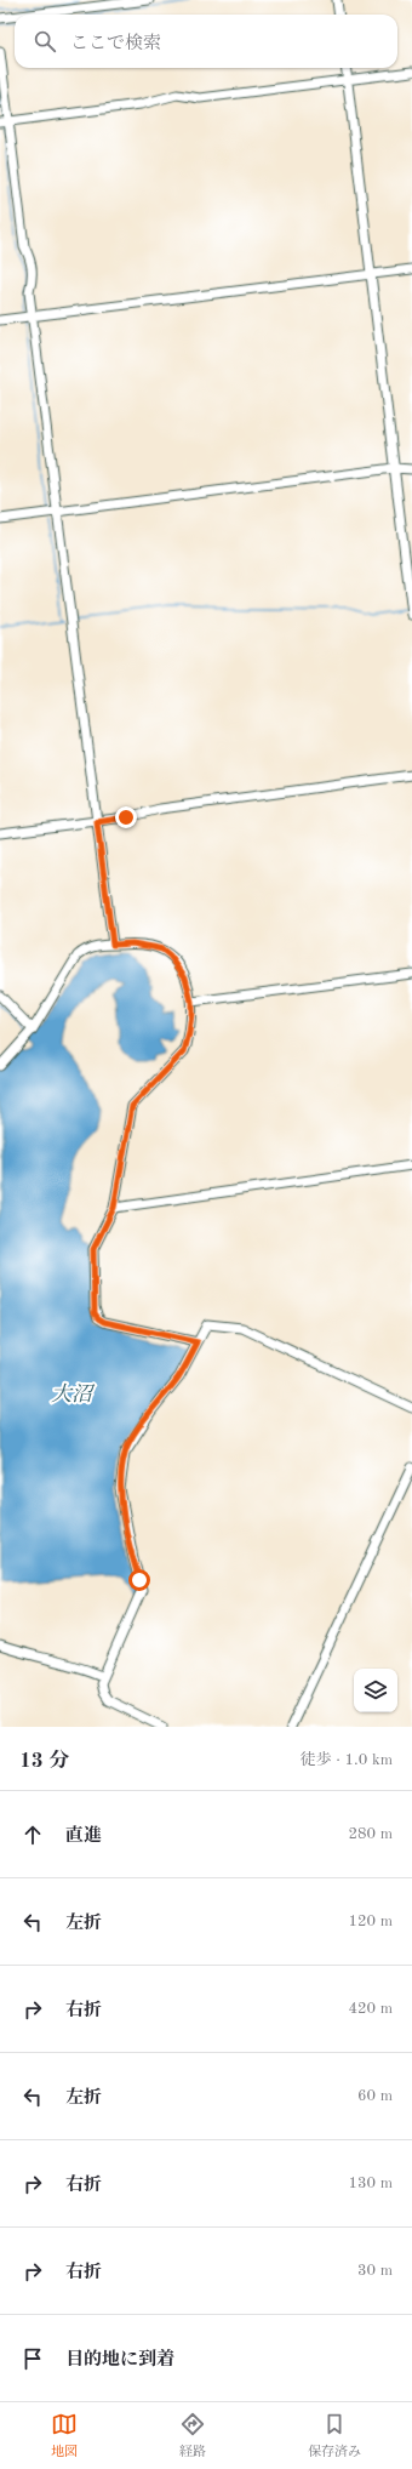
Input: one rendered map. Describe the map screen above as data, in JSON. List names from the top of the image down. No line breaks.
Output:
{"water":["大沼"],"page":{"search":"ここで検索","heading":["13 分","徒歩 · 1.0 km"],"list":[["直進","280 m"],["左折","120 m"],["右折","420 m"],["左折","60 m"],["右折","130 m"],["右折","30 m"],"目的地に到着"],"nav":["地図","経路","保存済み"]}}
